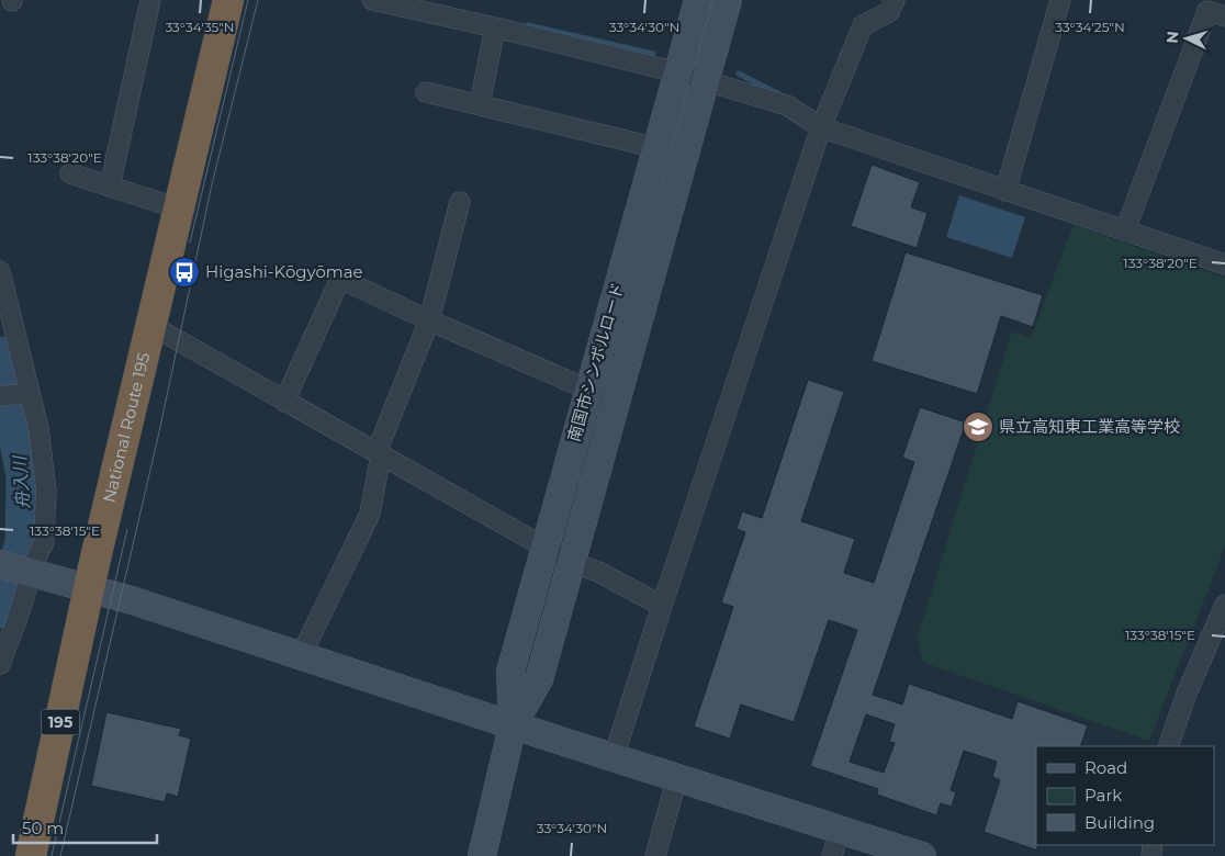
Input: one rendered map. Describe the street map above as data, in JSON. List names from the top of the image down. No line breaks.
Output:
{"streets":{"highway":["National Route 195","195"],"street":["南国市シンボルロード"]},"water":["舟入川"],"places":{"bus stop":["Higashi-Kōgyōmae"],"school or university":["県立高知東工業高等学校"]},"legend":["Road","Park","Building"],"scale_bar":"50 m","north":"left","coordinates":["33°34'35\"N","33°34'30\"N","33°34'25\"N","133°38'20\"E","133°38'15\"E"]}
